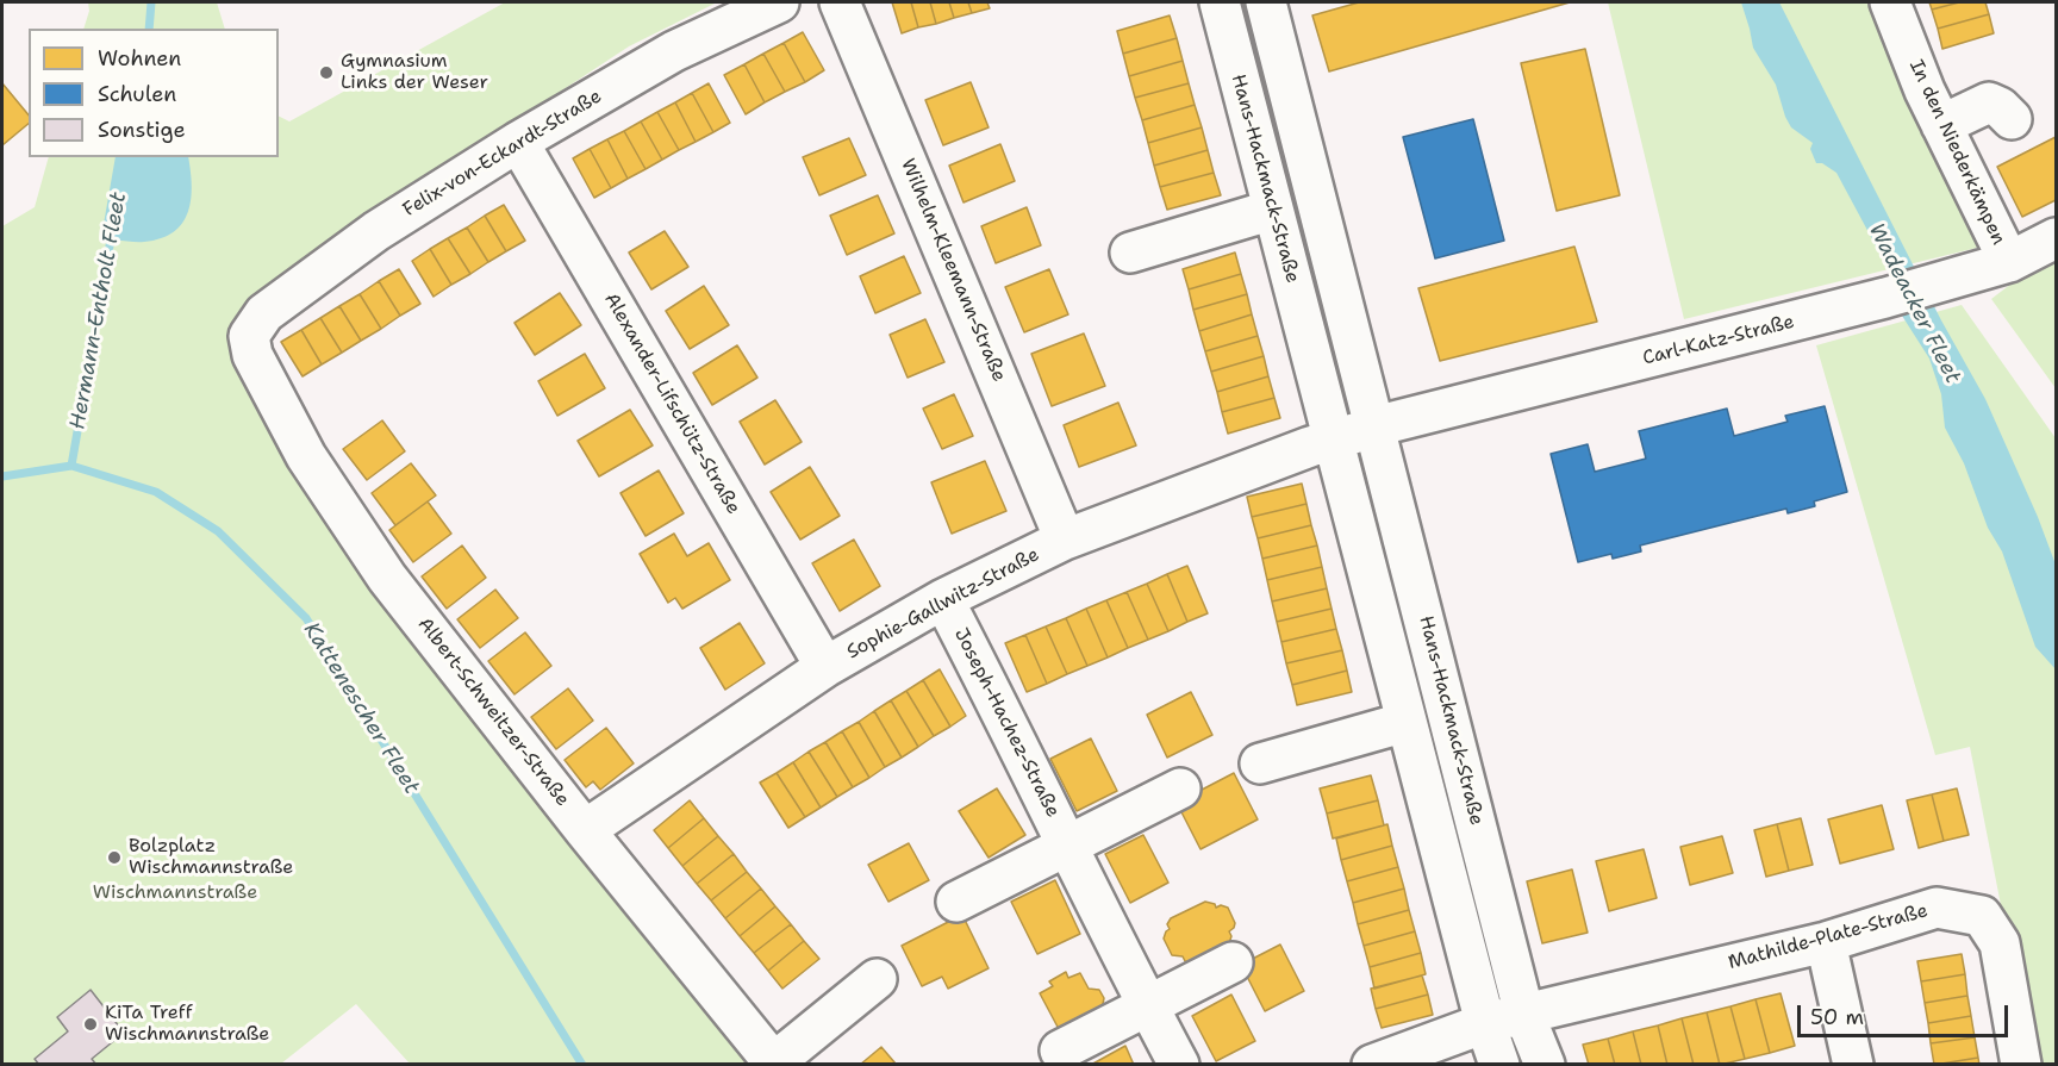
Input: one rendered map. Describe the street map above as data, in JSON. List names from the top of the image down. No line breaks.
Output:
{"streets":{"street":["In den Niederkämpen","Felix-von-Eckardt-Straße","Hans-Hackmack-Straße","Wilhelm-Kleemann-Straße","Carl-Katz-Straße","Alexander-Lifschütz-Straße","Sophie-Gallwitz-Straße","Albert-Schweitzer-Straße","Joseph-Hachez-Straße","Mathilde-Plate-Straße"]},"crossings":[["In den Niederkämpen","Carl-Katz-Straße"],["Felix-von-Eckardt-Straße","Alexander-Lifschütz-Straße"],["Felix-von-Eckardt-Straße","Albert-Schweitzer-Straße"],["Hans-Hackmack-Straße","Carl-Katz-Straße"],["Hans-Hackmack-Straße","Sophie-Gallwitz-Straße"],["Hans-Hackmack-Straße","Mathilde-Plate-Straße"],["Wilhelm-Kleemann-Straße","Sophie-Gallwitz-Straße"],["Alexander-Lifschütz-Straße","Sophie-Gallwitz-Straße"],["Sophie-Gallwitz-Straße","Albert-Schweitzer-Straße"],["Sophie-Gallwitz-Straße","Joseph-Hachez-Straße"]],"water":["Wadeacker Fleet","Hermann-Entholt Fleet","Kattenescher Fleet"],"parks":["Wischmannstraße"],"places":["Gymnasium Links der Weser","Bolzplatz Wischmannstraße","KiTa Treff Wischmannstraße"],"legend":["Wohnen","Schulen","Sonstige"],"scale_bar":"50 m"}
